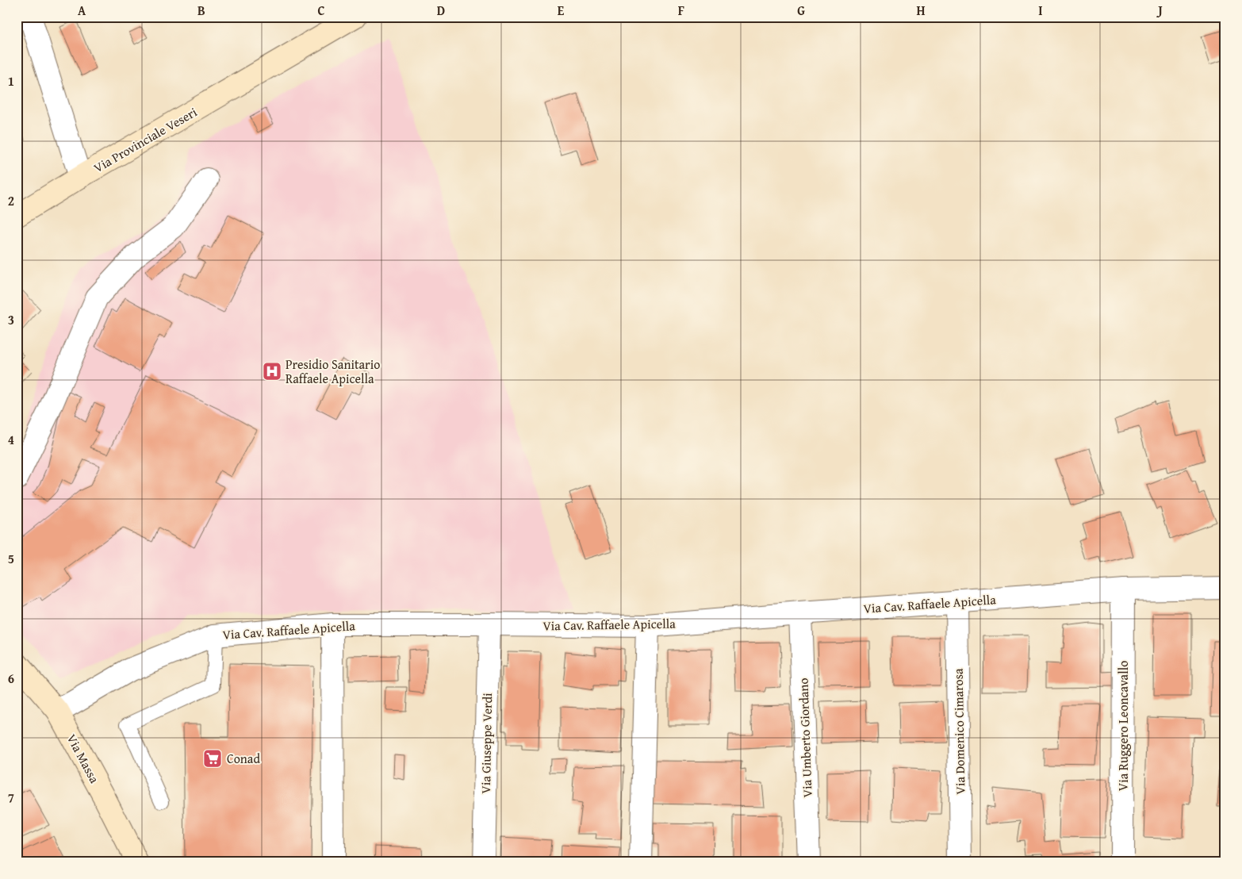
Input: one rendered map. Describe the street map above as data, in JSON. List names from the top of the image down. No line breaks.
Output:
{"streets":{"street":["Via Provinciale Veseri","Via Cav. Raffaele Apicella","Via Ruggero Leoncavallo","Via Domenico Cimarosa","Via Umberto Giordano","Via Giuseppe Verdi","Via Massa"]},"crossings":[["Via Cav. Raffaele Apicella","Via Ruggero Leoncavallo"],["Via Cav. Raffaele Apicella","Via Domenico Cimarosa"],["Via Cav. Raffaele Apicella","Via Umberto Giordano"],["Via Cav. Raffaele Apicella","Via Giuseppe Verdi"],["Via Cav. Raffaele Apicella","Via Massa"]],"places":{"hospital":["Presidio Sanitario Raffaele Apicella"],"supermarket":["Conad"]},"grid":{"columns":["A","B","C","D","E","F","G","H","I","J"],"rows":["1","2","3","4","5","6","7"]}}
